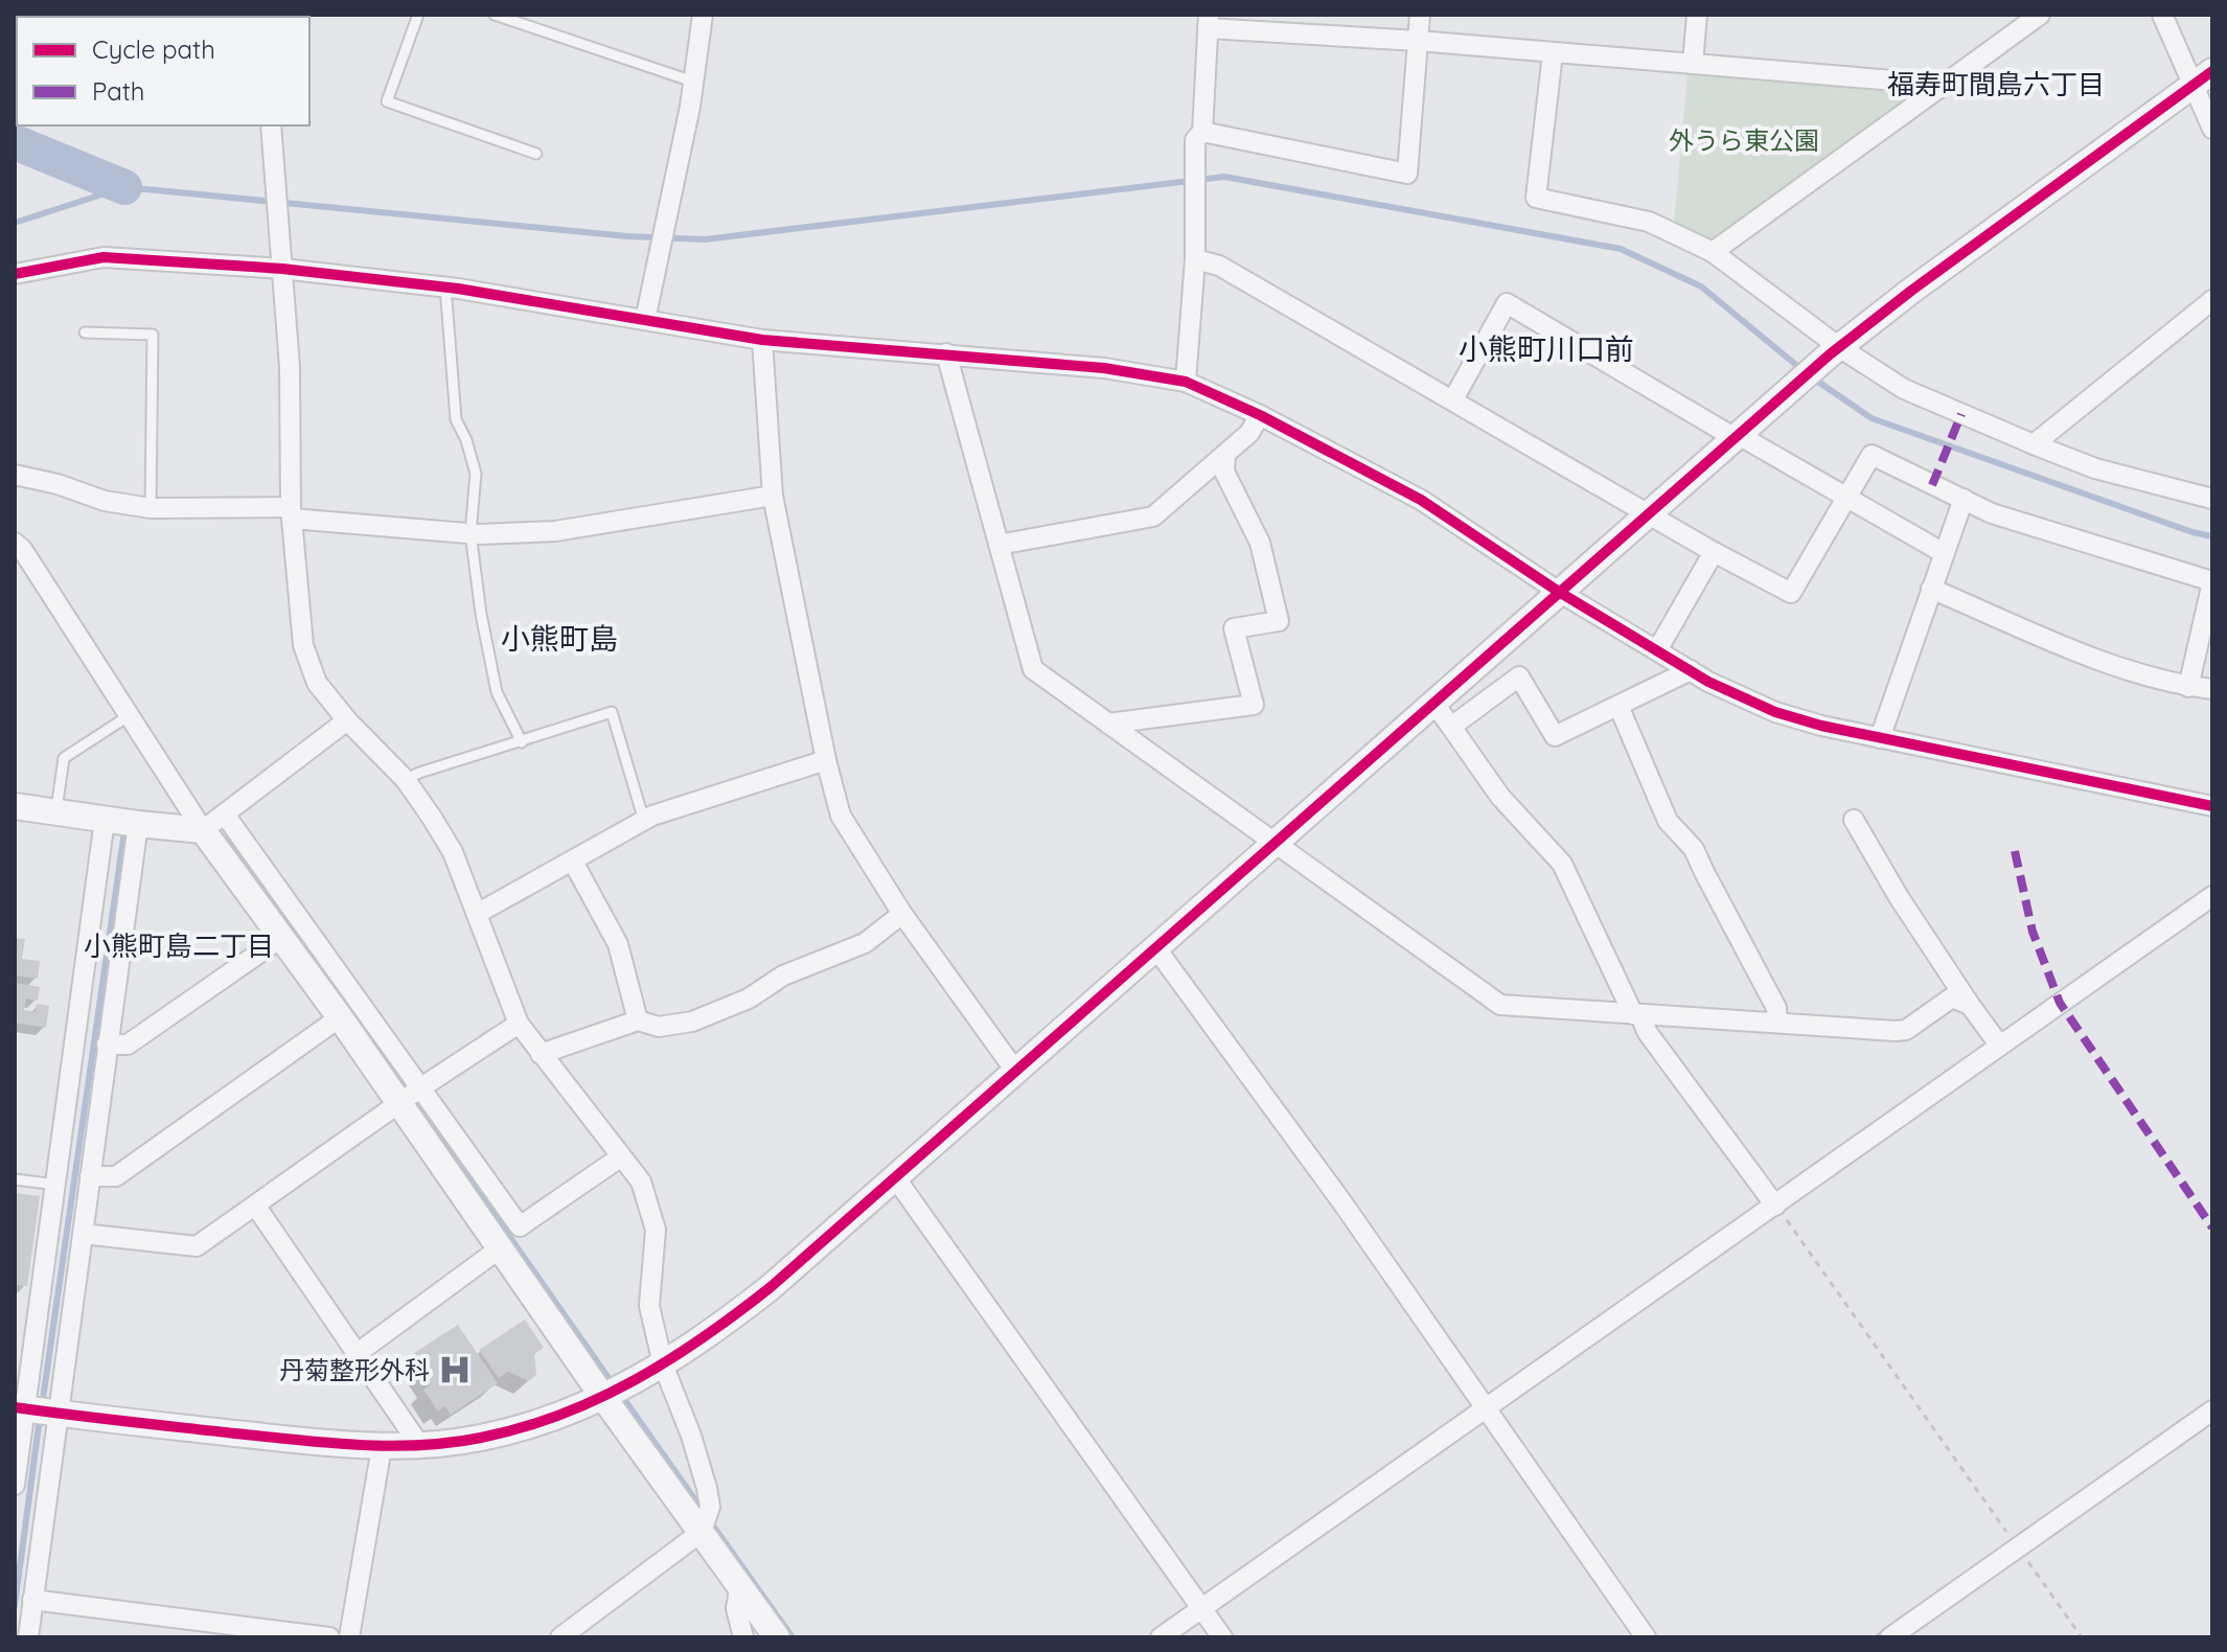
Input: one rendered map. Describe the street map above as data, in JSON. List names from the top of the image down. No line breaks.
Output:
{"districts":["福寿町間島六丁目","小熊町川口前","小熊町島","小熊町島二丁目"],"parks":["外うら東公園"],"places":{"hospital":["丹菊整形外科"]},"legend":["Cycle path","Path"]}
